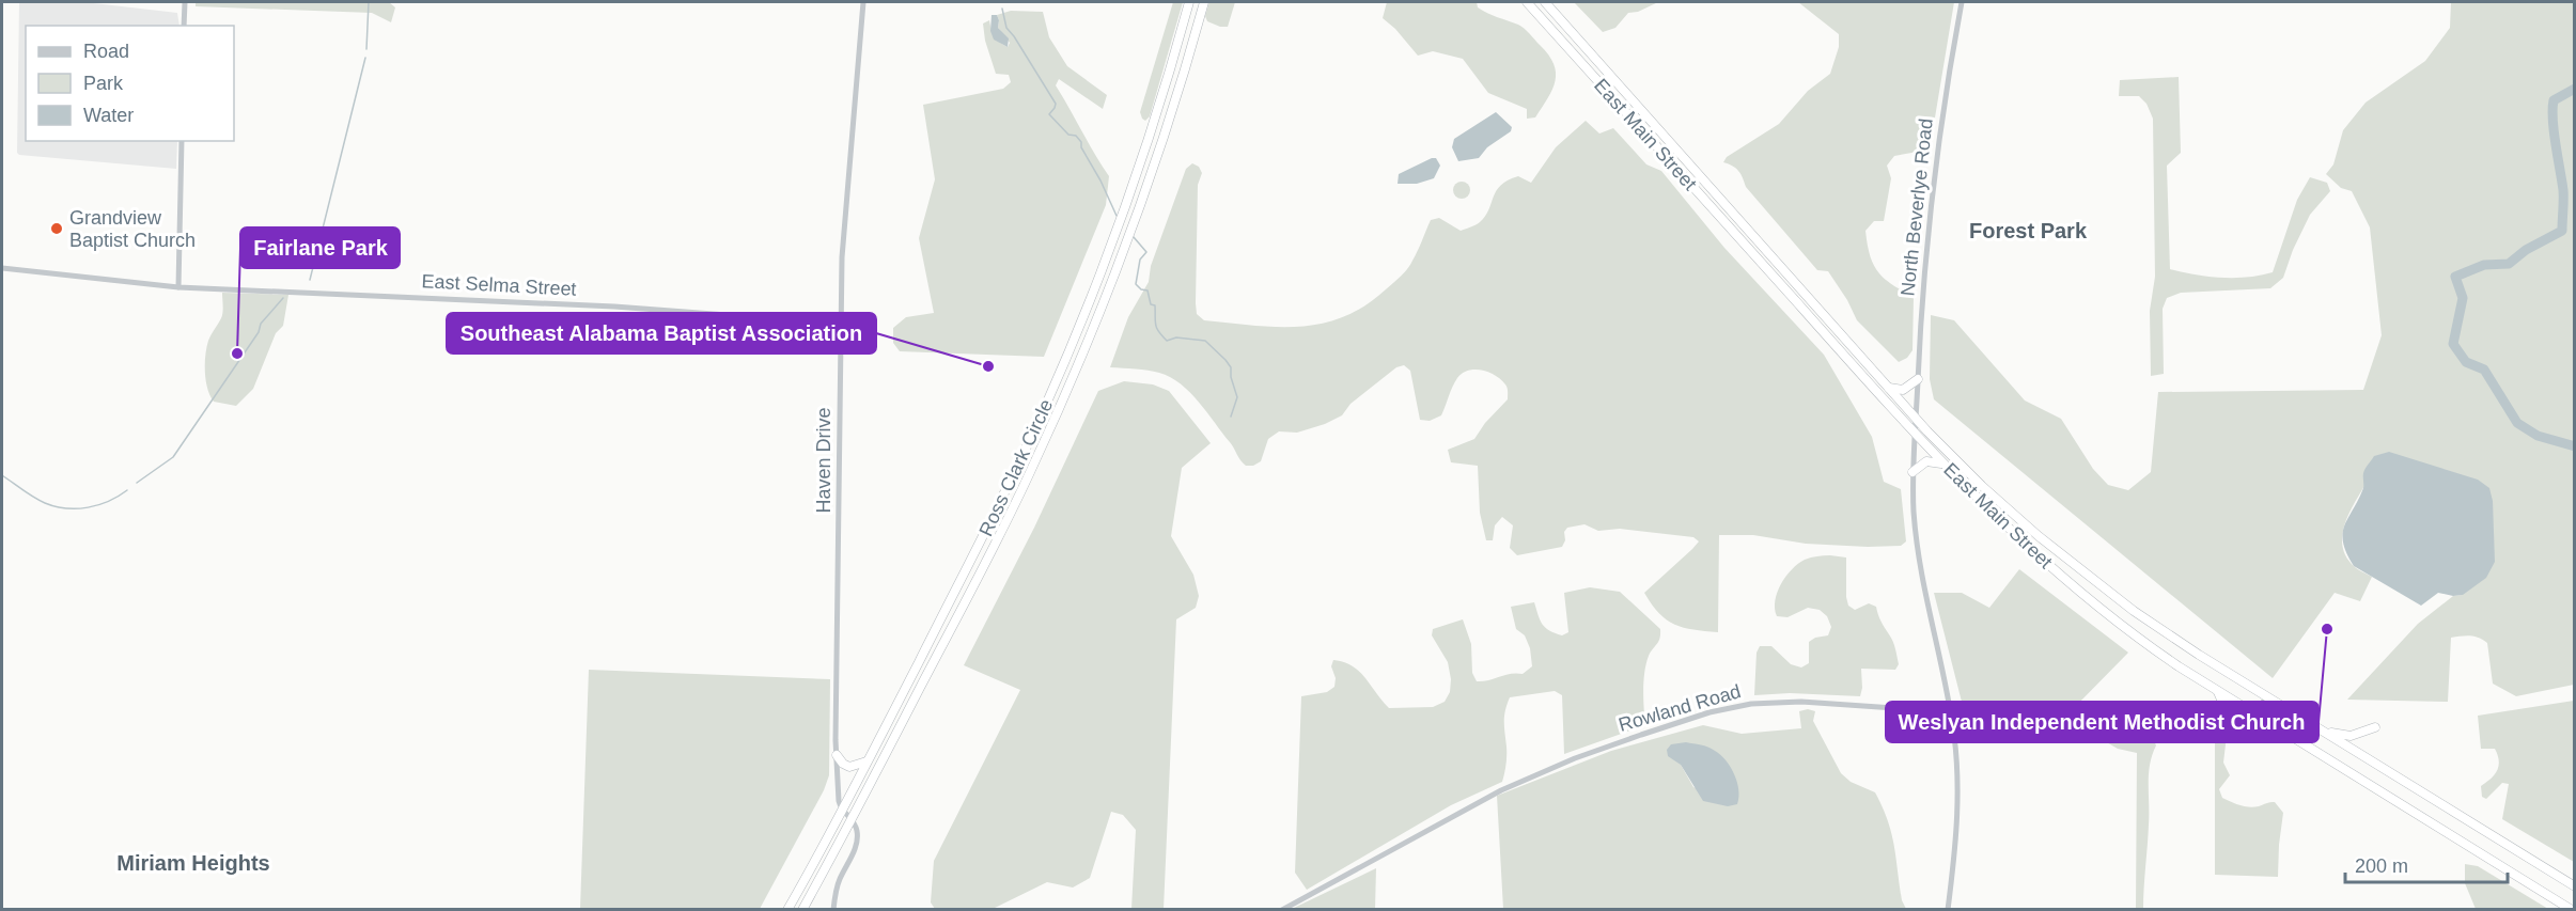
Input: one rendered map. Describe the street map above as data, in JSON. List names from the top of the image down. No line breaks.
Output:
{"streets":{"highway":["East Main Street","Ross Clark Circle"],"street":["North Beverlye Road","East Selma Street","Haven Drive","Rowland Road"]},"crossings":[["East Main Street","North Beverlye Road"],["East Main Street","Rowland Road"],["North Beverlye Road","Rowland Road"],["East Selma Street","Haven Drive"],["Haven Drive","Ross Clark Circle"]],"districts":["Forest Park","Miriam Heights"],"places":["Grandview Baptist Church","Fairlane Park","Southeast Alabama Baptist Association","Weslyan Independent Methodist Church"],"legend":["Road","Park","Water"],"scale_bar":"200 m"}
